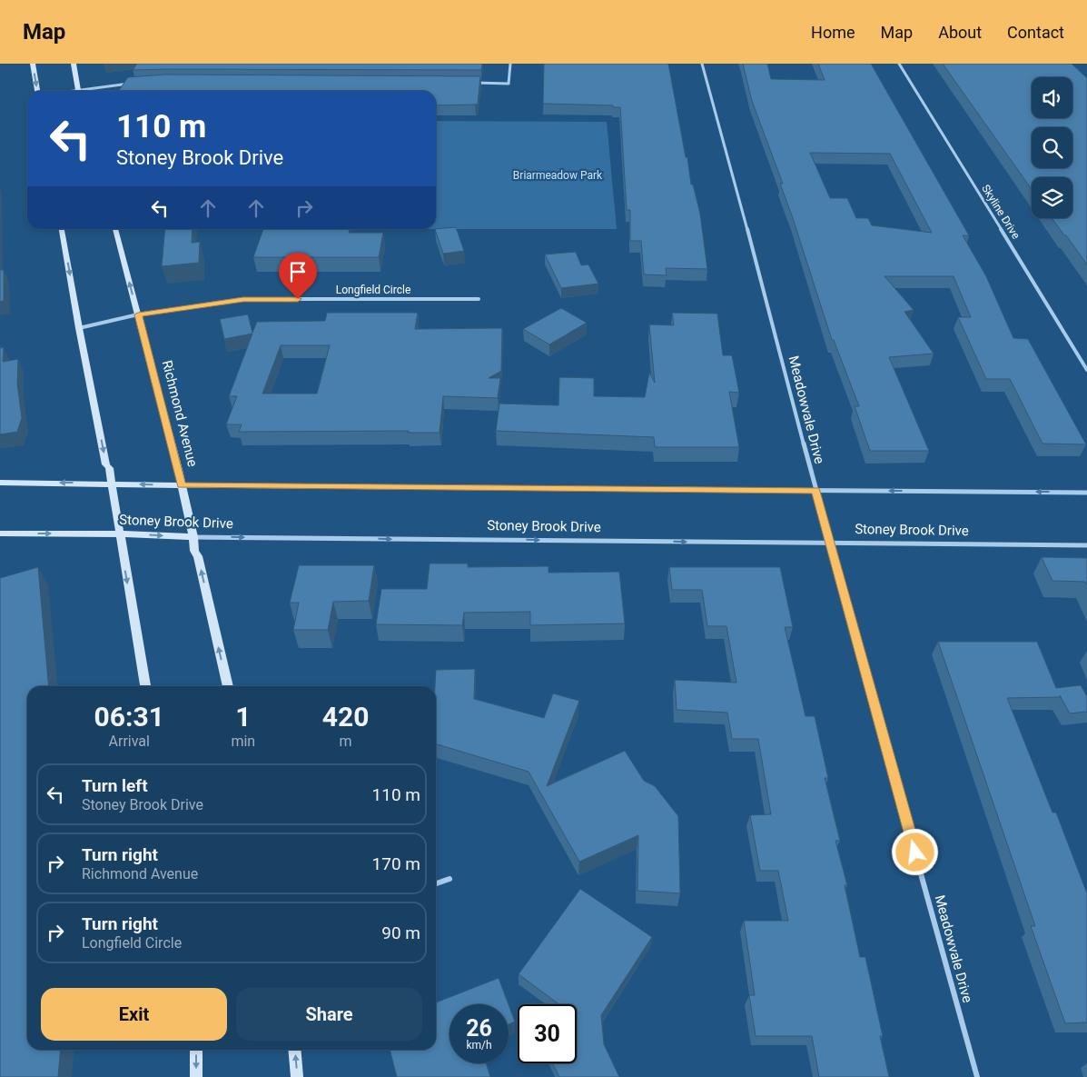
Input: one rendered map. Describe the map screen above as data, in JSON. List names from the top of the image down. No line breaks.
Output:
{"streets":{"main road":["Richmond Avenue","Stoney Brook Drive"],"street":["Skyline Drive","Longfield Circle","Meadowvale Drive"]},"crossings":[["Longfield Circle","Richmond Avenue"],["Meadowvale Drive","Stoney Brook Drive"],["Richmond Avenue","Stoney Brook Drive"]],"one_way":["Stoney Brook Drive"],"parks":["Briarmeadow Park"],"page":{"header":"Map","nav":["Home","Map","About","Contact"],"turn":["110 m","Stoney Brook Drive"],"eta":["06:31","Arrival","1","min","420","m"],"list":[{"name":"Turn left","note":"Stoney Brook Drive","value":"110 m"},{"name":"Turn right","note":"Richmond Avenue","value":"170 m"},{"name":"Turn right","note":"Longfield Circle","value":"90 m"}],"buttons":["Exit","Share"],"speed":"26 km/h","limit":"30"}}
